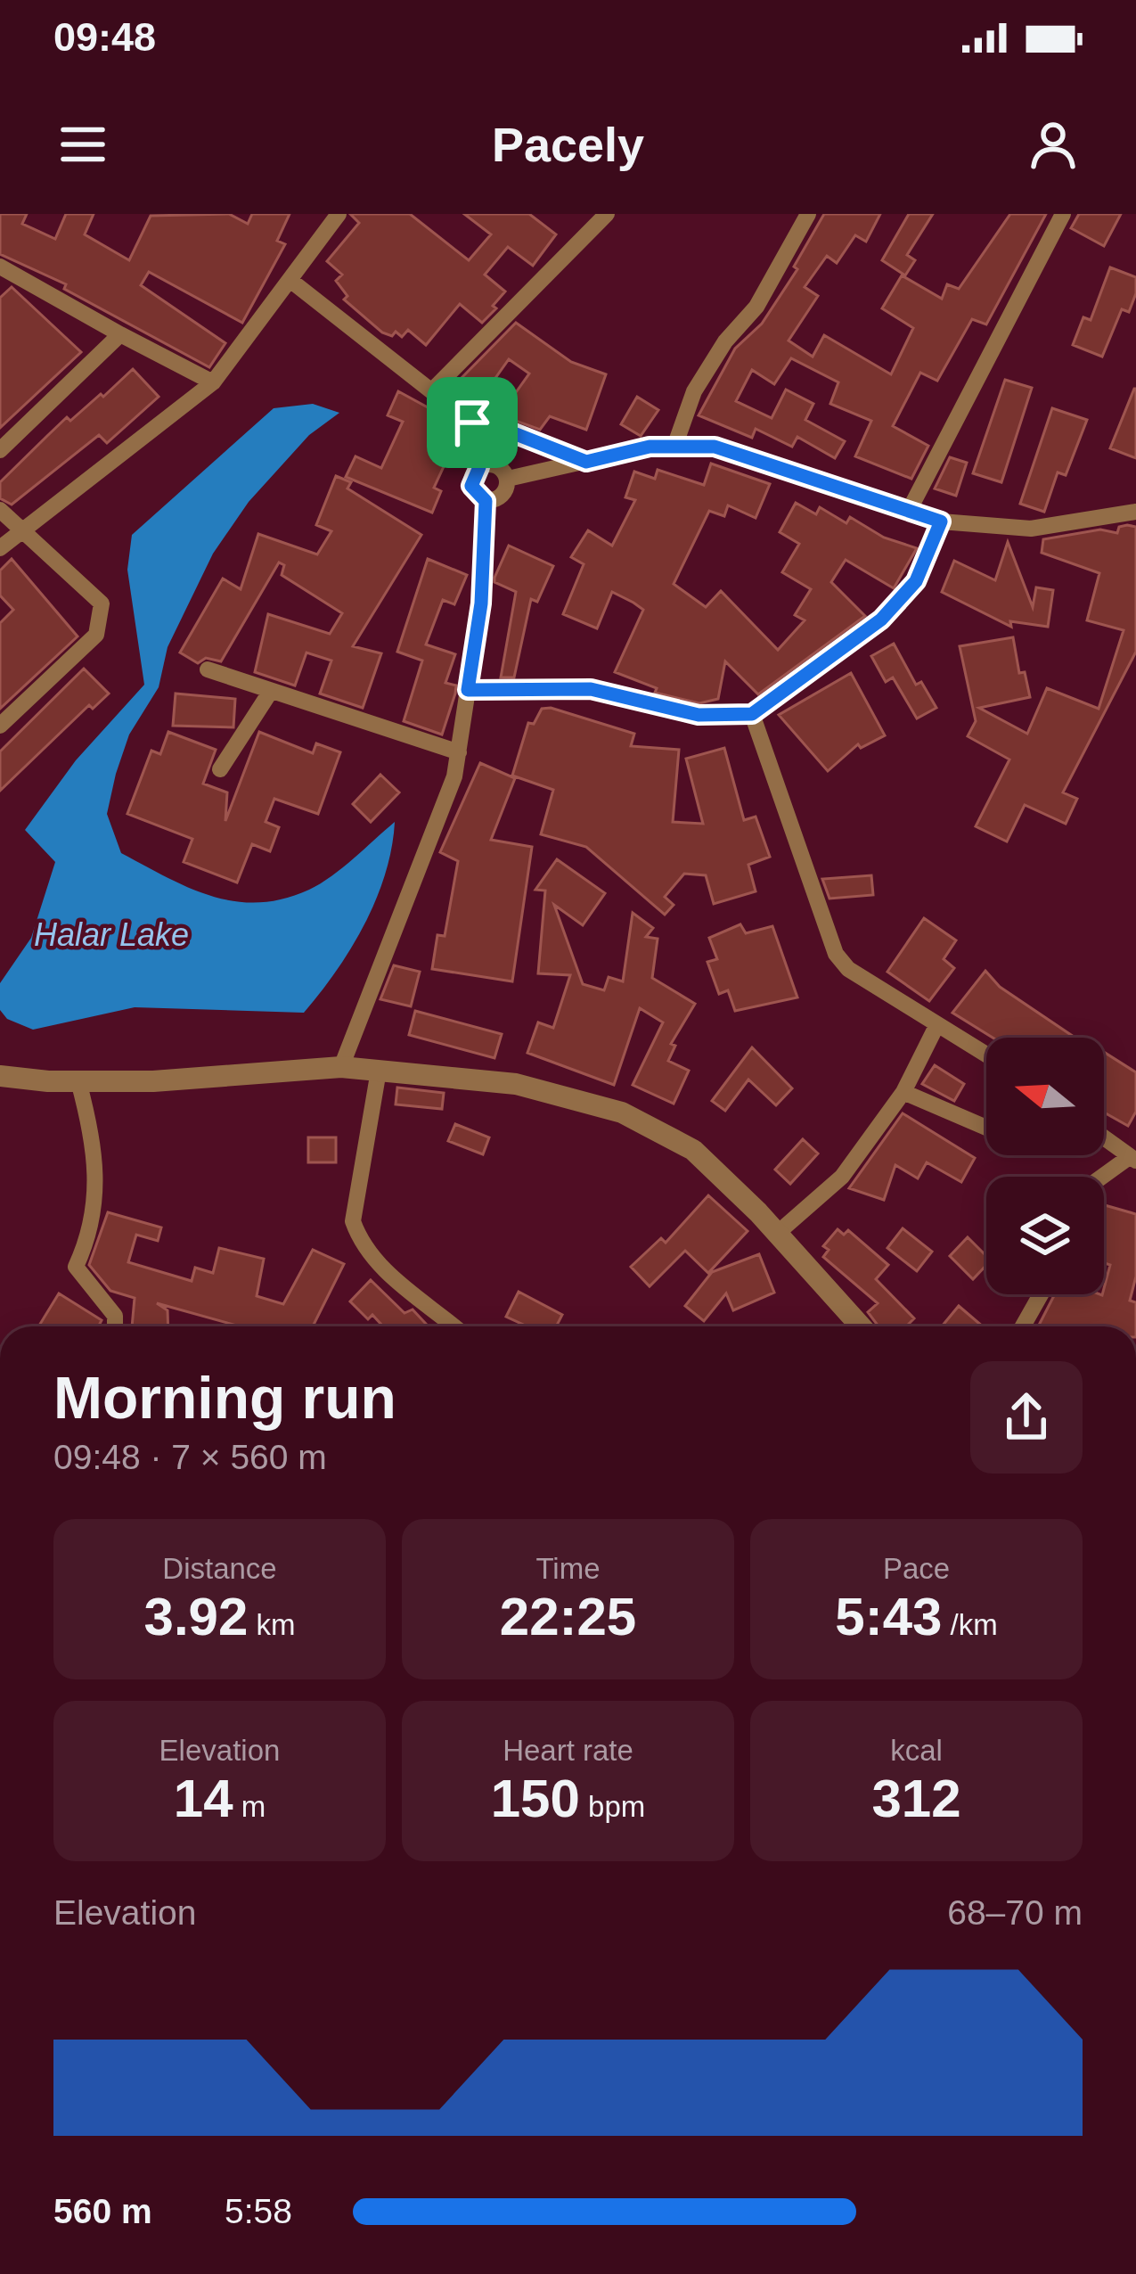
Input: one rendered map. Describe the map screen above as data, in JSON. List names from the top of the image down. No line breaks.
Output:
{"water":["Halar Lake"],"north":"left","page":{"status":"09:48","header":"Pacely","heading":["Morning run","09:48 · 7 × 560 m"],"stats":[["Distance","3.92 km"],["Time","22:25"],["Pace","5:43 /km"],["Elevation","14 m"],["Heart rate","150 bpm"],["kcal","312"]],"chart":["Elevation","68–70 m"],"list":[{"name":"560 m","note":"5:58"}]}}
